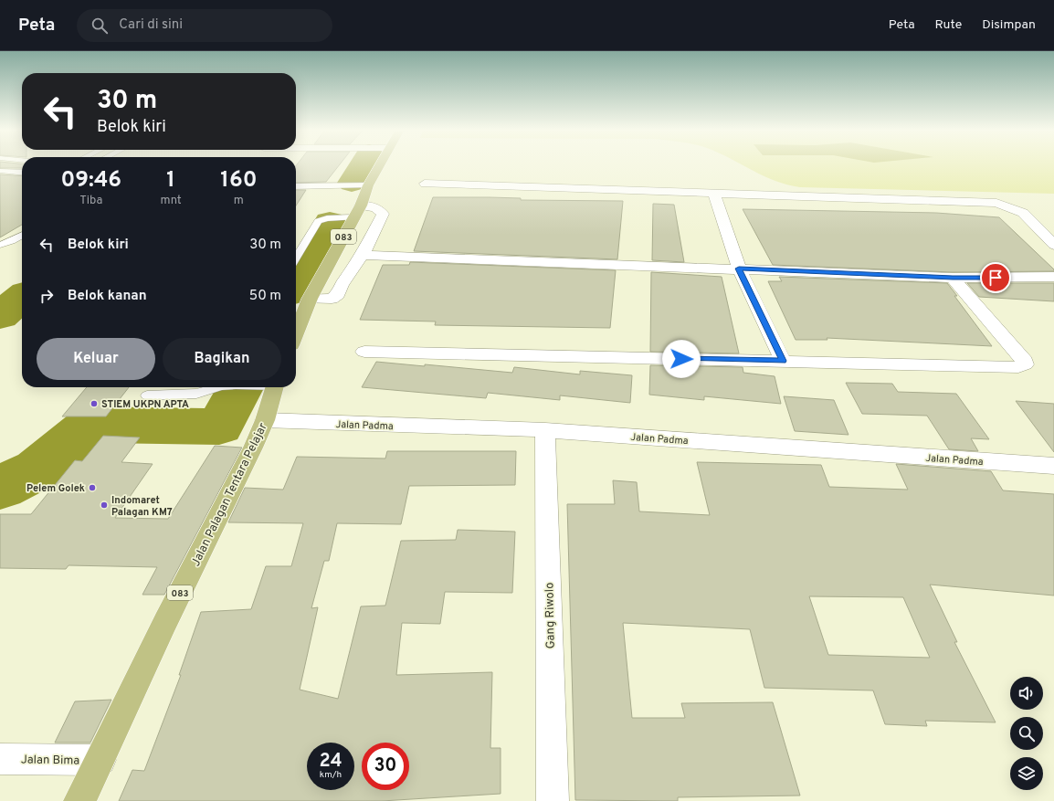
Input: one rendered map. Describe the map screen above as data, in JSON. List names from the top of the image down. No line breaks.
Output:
{"streets":{"main road":["083","Jalan Palagan Tentara Pelajar"],"street":["Jalan Padma","Gang Riwolo","Jalan Bima"]},"crossings":[["Jalan Padma","Jalan Palagan Tentara Pelajar"],["Jalan Padma","Gang Riwolo"],["Jalan Palagan Tentara Pelajar","Jalan Bima"]],"places":["STIEM UKPN APTA","Pelem Golek","Indomaret Palagan KM7"],"page":{"header":"Peta","search":"Cari di sini","nav":["Peta","Rute","Disimpan"],"turn":["30 m","Belok kiri"],"eta":["09:46","Tiba","1","mnt","160","m"],"list":[{"name":"Belok kiri","value":"30 m"},{"name":"Belok kanan","value":"50 m"}],"buttons":["Keluar","Bagikan"],"speed":"24 km/h","limit":"30"}}
